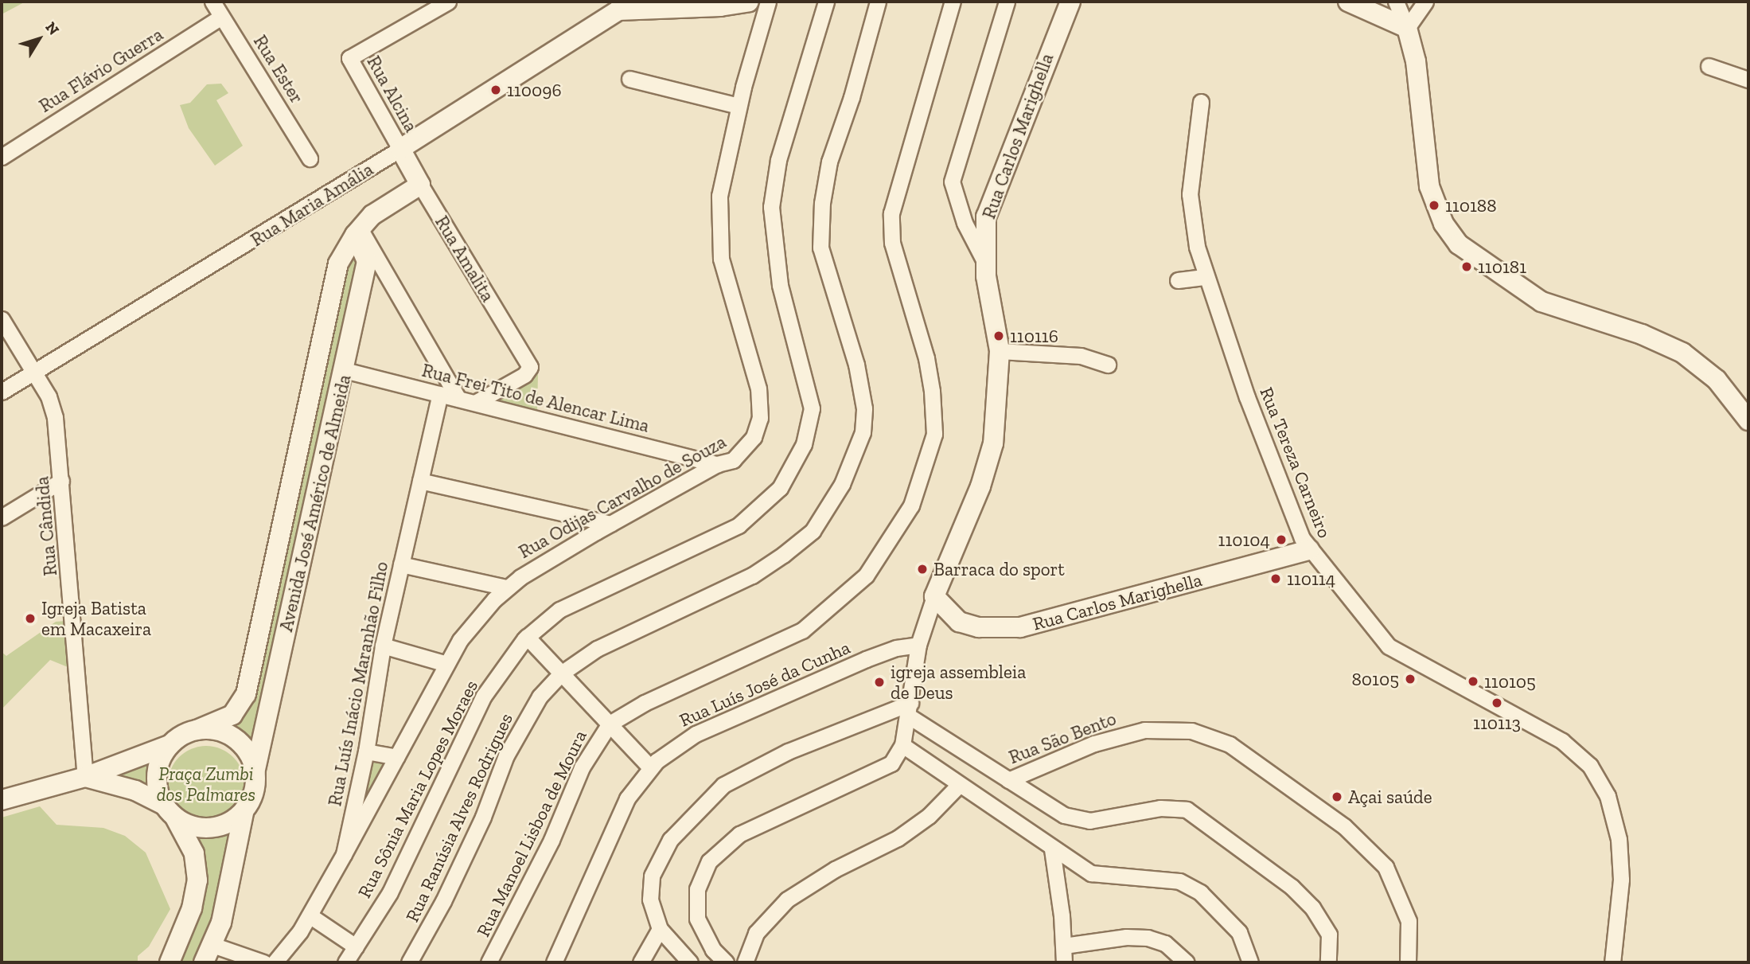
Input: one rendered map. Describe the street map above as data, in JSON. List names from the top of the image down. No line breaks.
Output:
{"streets":{"street":["Rua Ester","Rua Flávio Guerra","Rua Alcina","Rua Carlos Marighella","Rua Maria Amália","Rua Amalita","Rua Frei Tito de Alencar Lima","Rua Tereza Carneiro","Rua Odijas Carvalho de Souza","Avenida José Américo de Almeida","Rua Cândida","Rua Luís Inácio Maranhão Filho","Rua Luís José da Cunha","Rua São Bento","Rua Sônia Maria Lopes Moraes","Rua Ranúsia Alves Rodrigues","Rua Manoel Lisboa de Moura"]},"crossings":[["Rua Ester","Rua Flávio Guerra"],["Rua Alcina","Rua Maria Amália"],["Rua Alcina","Rua Amalita"],["Rua Carlos Marighella","Rua Tereza Carneiro"],["Rua Carlos Marighella","Rua Luís José da Cunha"],["Rua Maria Amália","Rua Amalita"],["Rua Maria Amália","Rua Cândida"],["Rua Amalita","Rua Frei Tito de Alencar Lima"],["Rua Amalita","Avenida José Américo de Almeida"],["Rua Frei Tito de Alencar Lima","Rua Odijas Carvalho de Souza"],["Rua Frei Tito de Alencar Lima","Avenida José Américo de Almeida"],["Rua Frei Tito de Alencar Lima","Rua Luís Inácio Maranhão Filho"],["Rua Odijas Carvalho de Souza","Rua Luís Inácio Maranhão Filho"]],"parks":["Praça Zumbi dos Palmares"],"places":["110096","110188","110181","110116","110104","Barraca do sport","110114","Igreja Batista em Macaxeira","80105","110105","igreja assembleia de Deus","110113","Açai saúde"],"north":"top right"}
